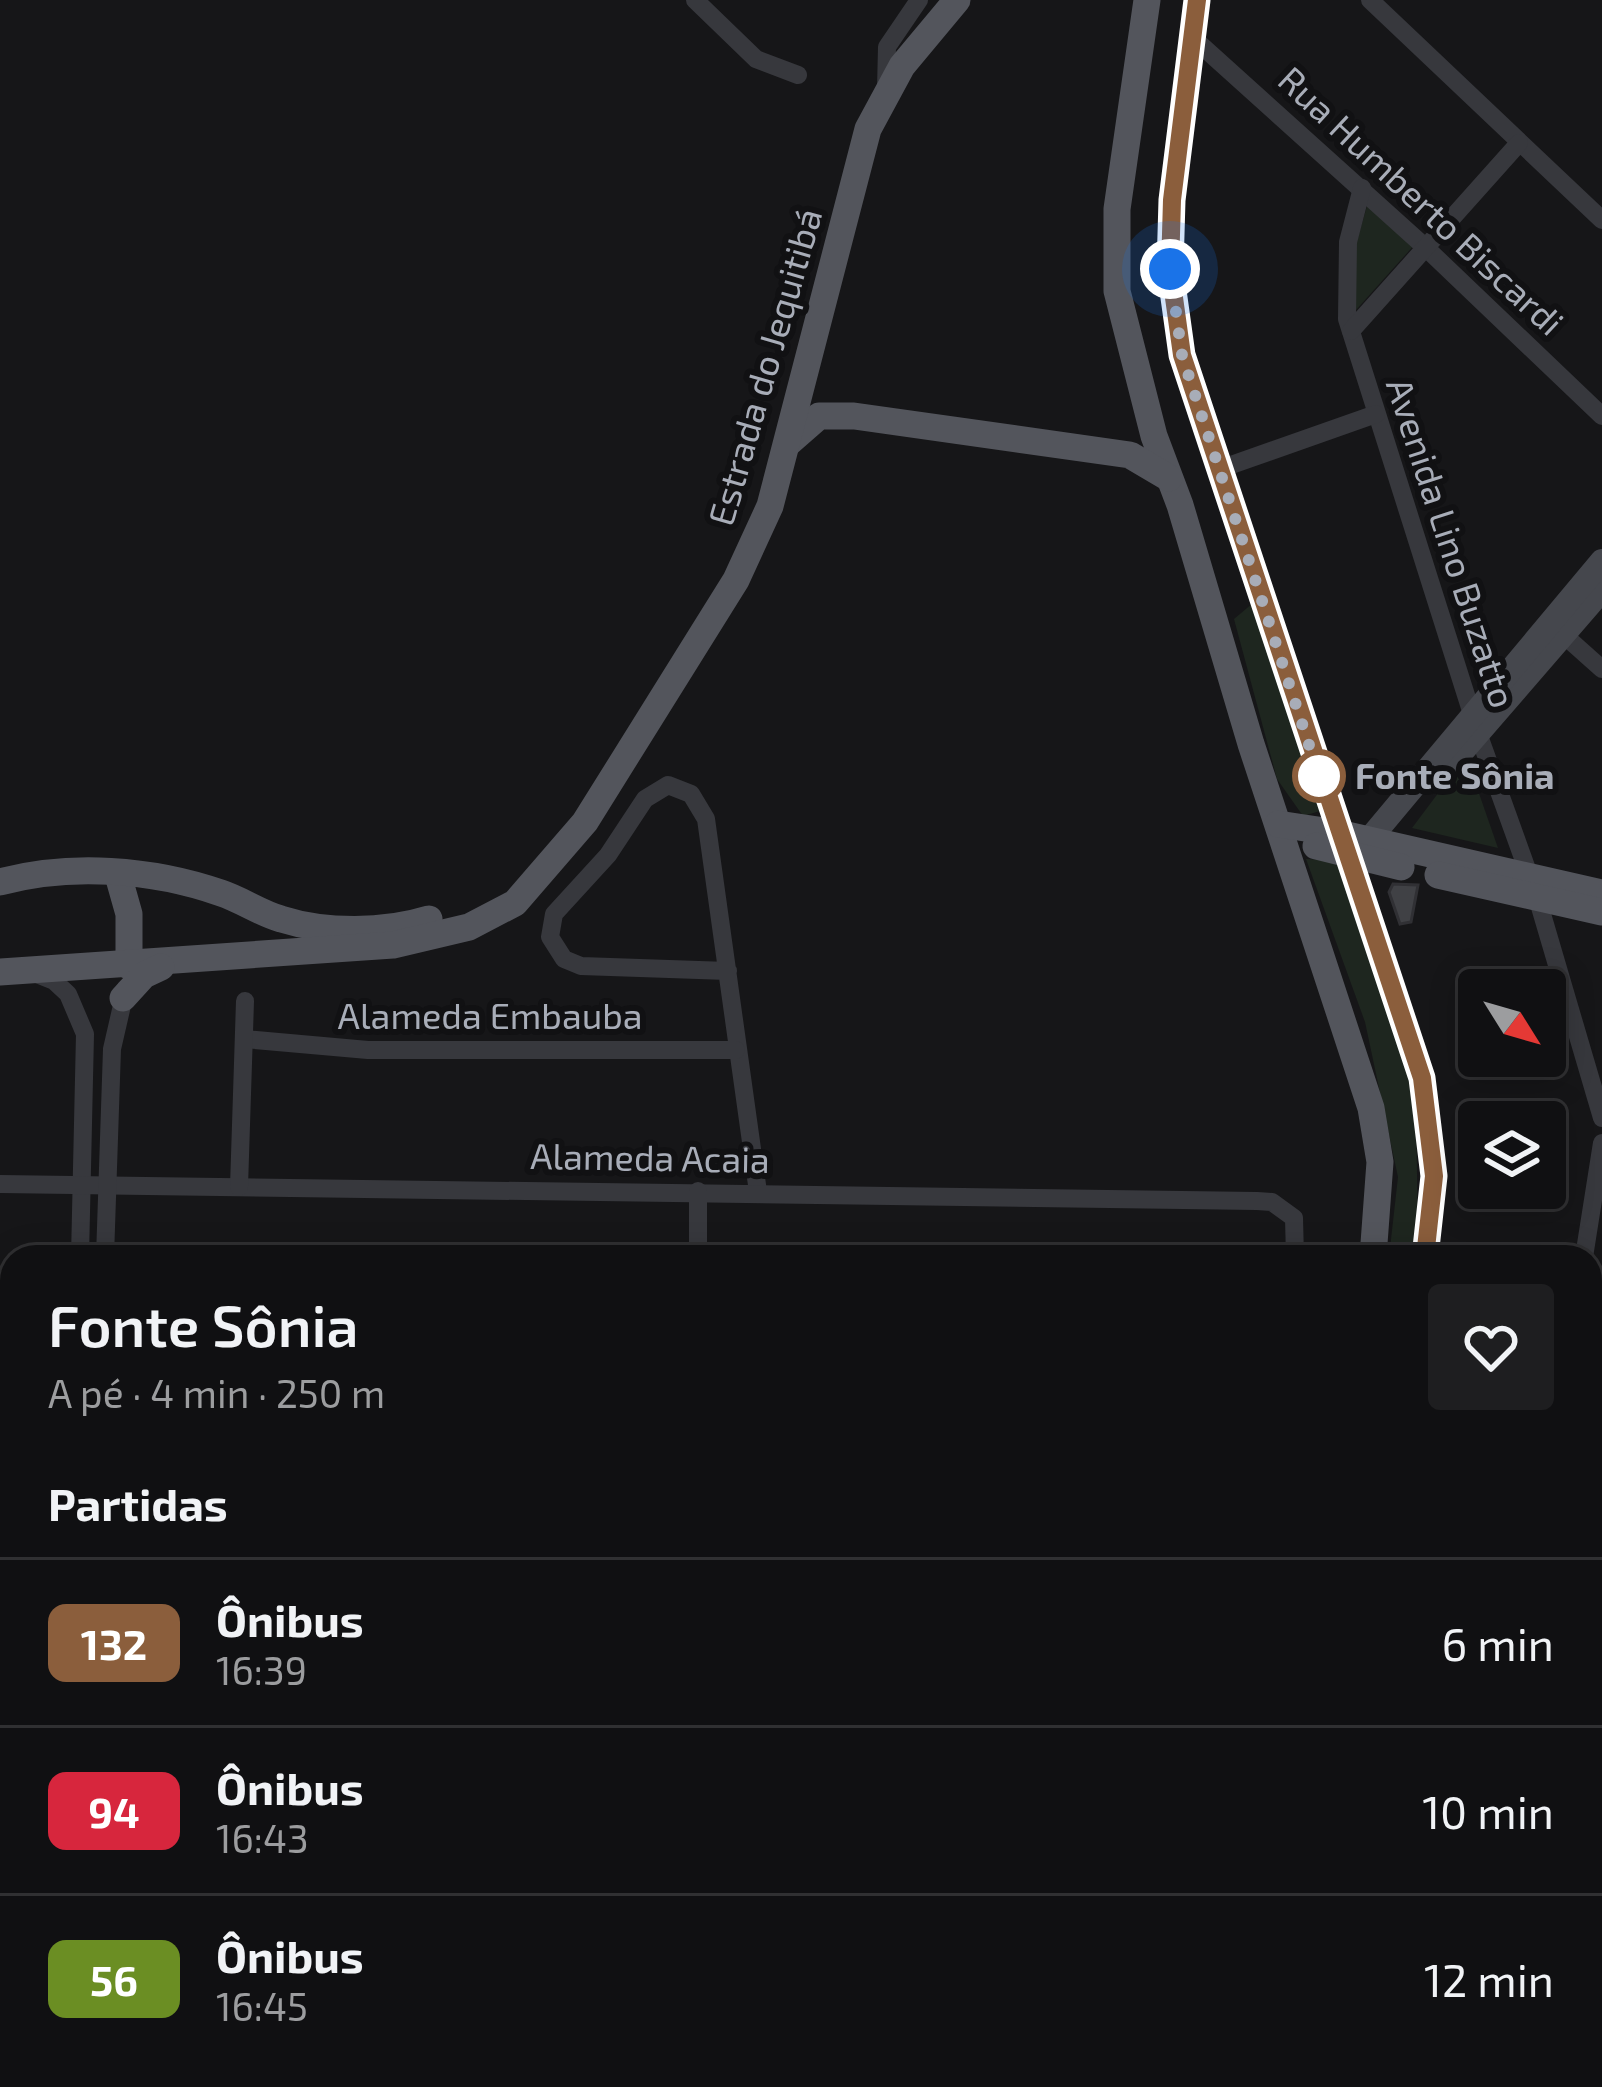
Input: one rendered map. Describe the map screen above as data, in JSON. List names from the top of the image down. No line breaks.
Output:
{"streets":{"main road":["Estrada do Jequitibá"],"street":["Rua Humberto Biscardi","Avenida Lino Buzatto","Alameda Embauba","Alameda Acaia"]},"crossings":[["Rua Humberto Biscardi","Avenida Lino Buzatto"]],"places":["Fonte Sônia"],"lines":["bus line 132"],"north":"bottom right","page":{"heading":[["Fonte Sônia","A pé · 4 min · 250 m"],"Partidas"],"list":[{"mark":"132","name":"Ônibus","note":"16:39","value":"6 min"},{"mark":"94","name":"Ônibus","note":"16:43","value":"10 min"},{"mark":"56","name":"Ônibus","note":"16:45","value":"12 min"}]}}
